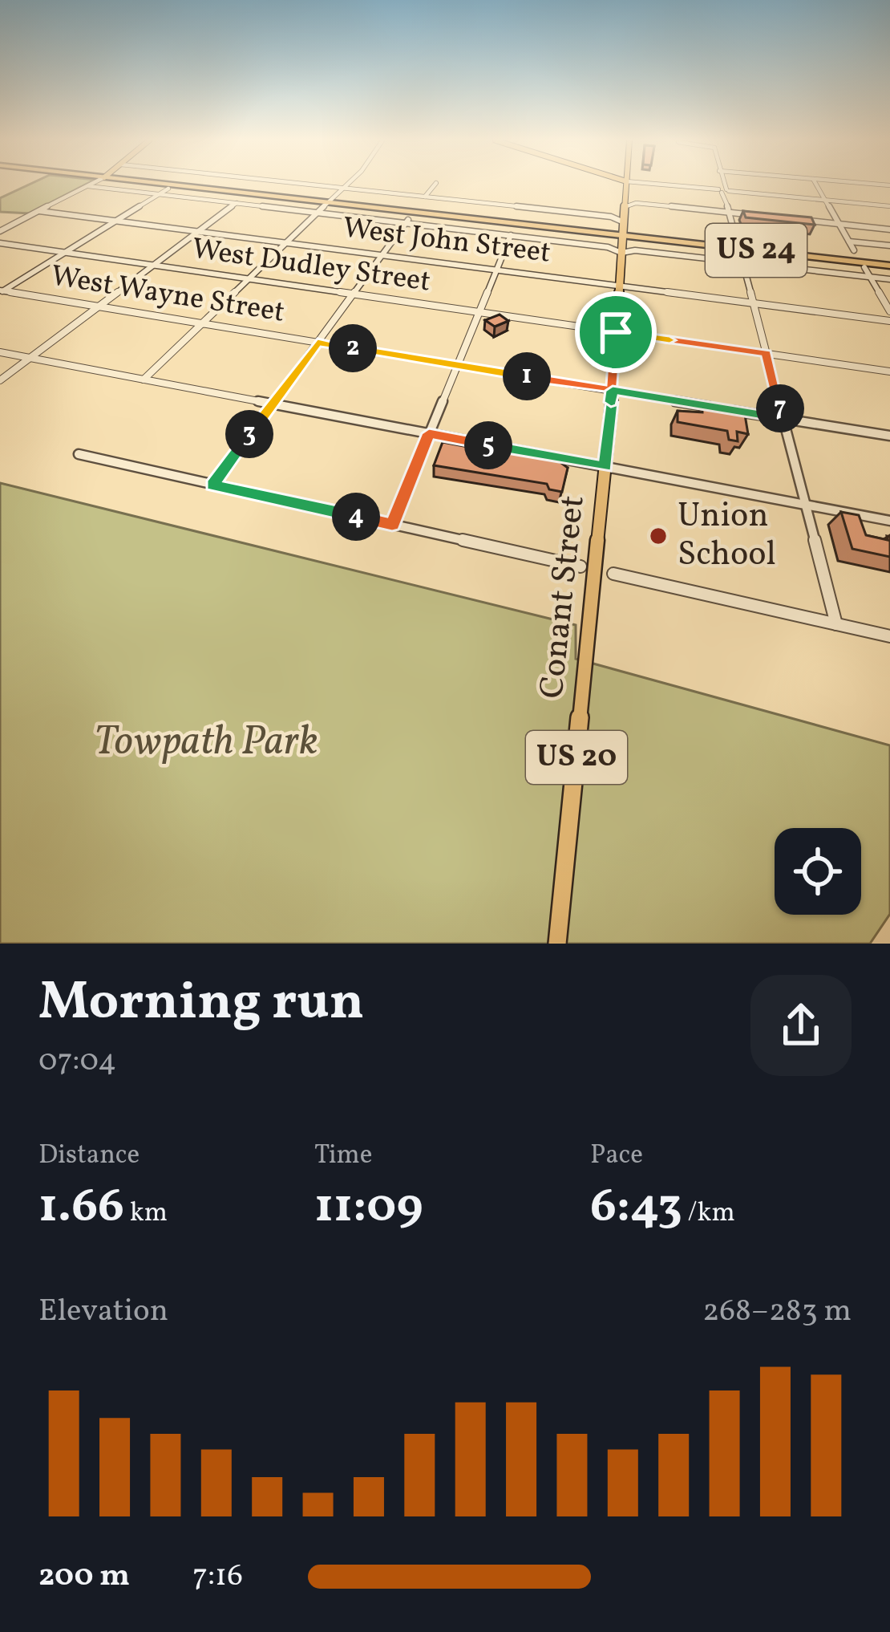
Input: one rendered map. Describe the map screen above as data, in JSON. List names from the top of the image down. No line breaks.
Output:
{"streets":{"highway":["US 24"],"main road":["Conant Street","US 20"],"street":["West John Street","West Dudley Street","West Wayne Street"]},"crossings":[["West John Street","Conant Street"],["US 24","Conant Street"],["West Dudley Street","Conant Street"],["West Wayne Street","Conant Street"]],"parks":["Towpath Park"],"places":["Union School"],"page":{"pins":["2","1","7","3","5","4"],"heading":["Morning run","07:04"],"stats":[["Distance","1.66 km"],["Time","11:09"],["Pace","6:43 /km"]],"chart":["Elevation","268–283 m"],"list":[{"name":"200 m","note":"7:16"}]}}
